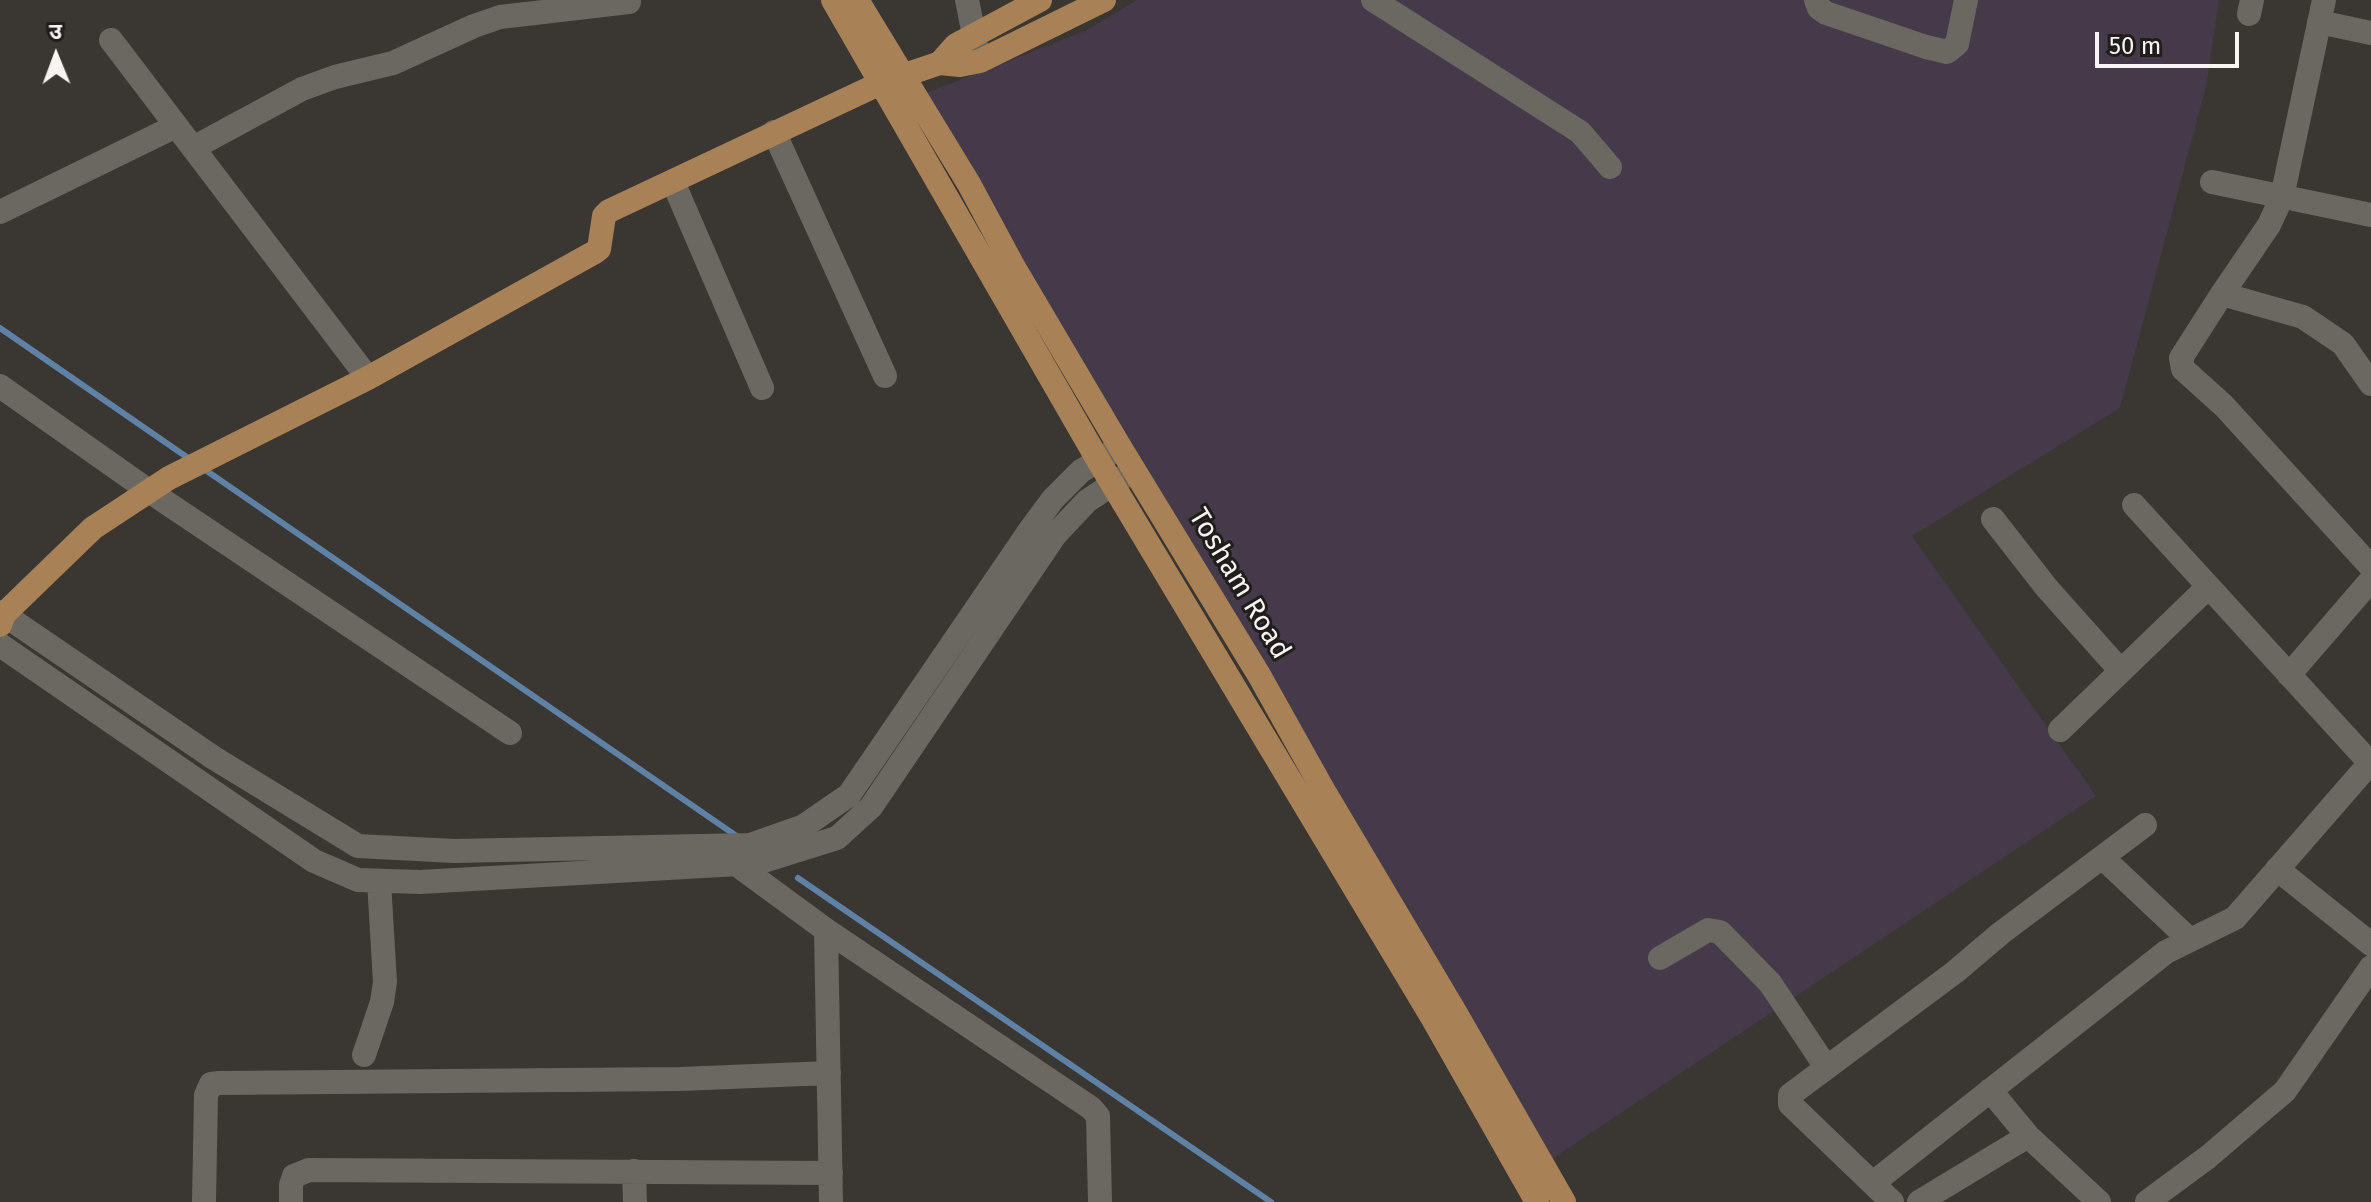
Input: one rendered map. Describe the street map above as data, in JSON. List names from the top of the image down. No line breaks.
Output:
{"streets":{"main road":["Tosham Road"]},"scale_bar":"50 m","north":"top"}
